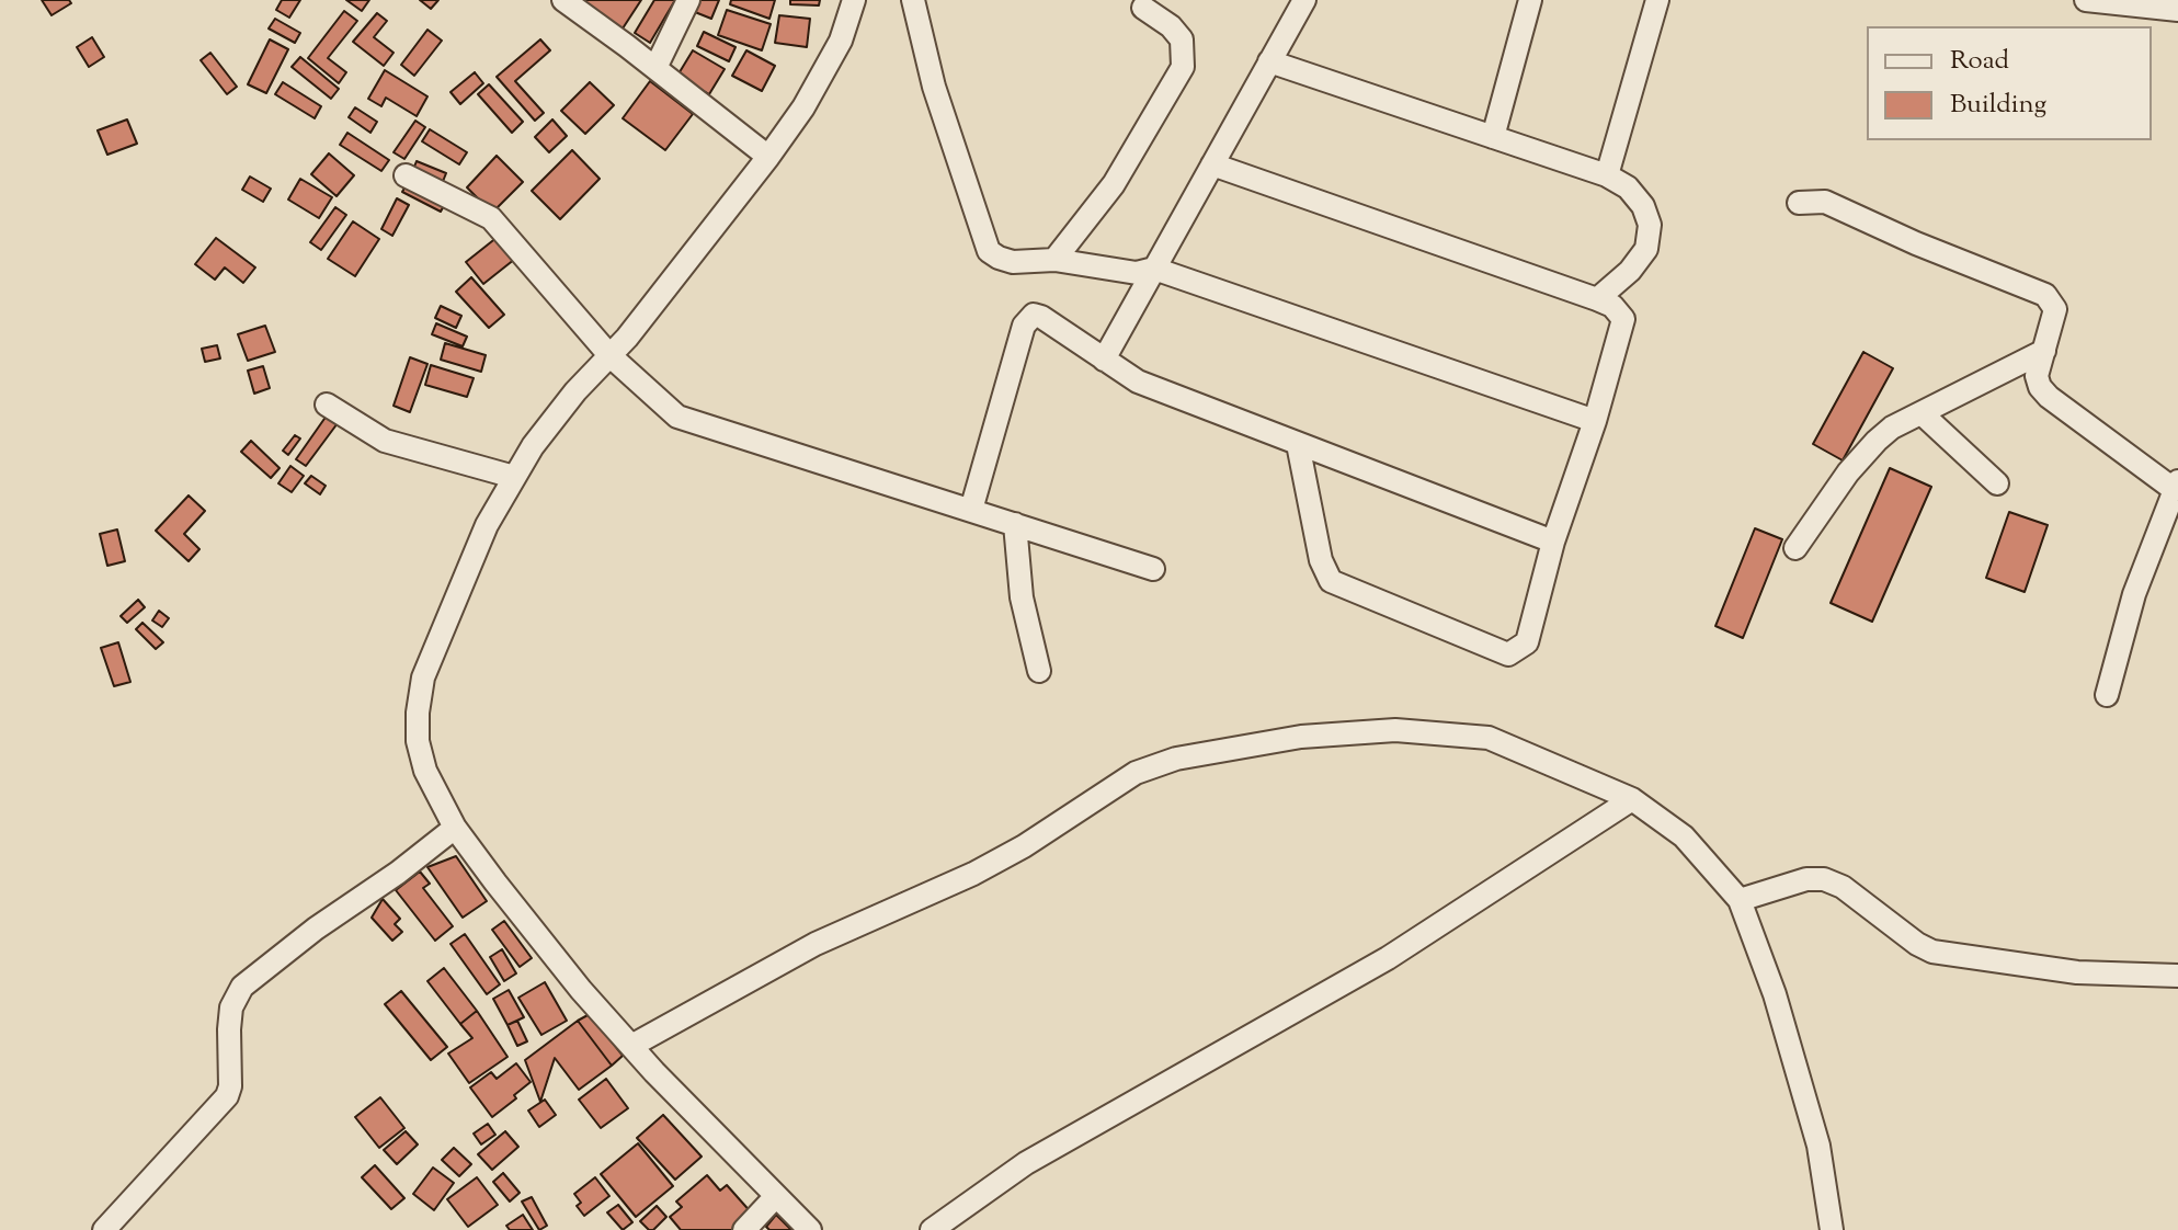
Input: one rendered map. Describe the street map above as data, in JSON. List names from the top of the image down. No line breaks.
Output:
{"legend":["Road","Building"]}
